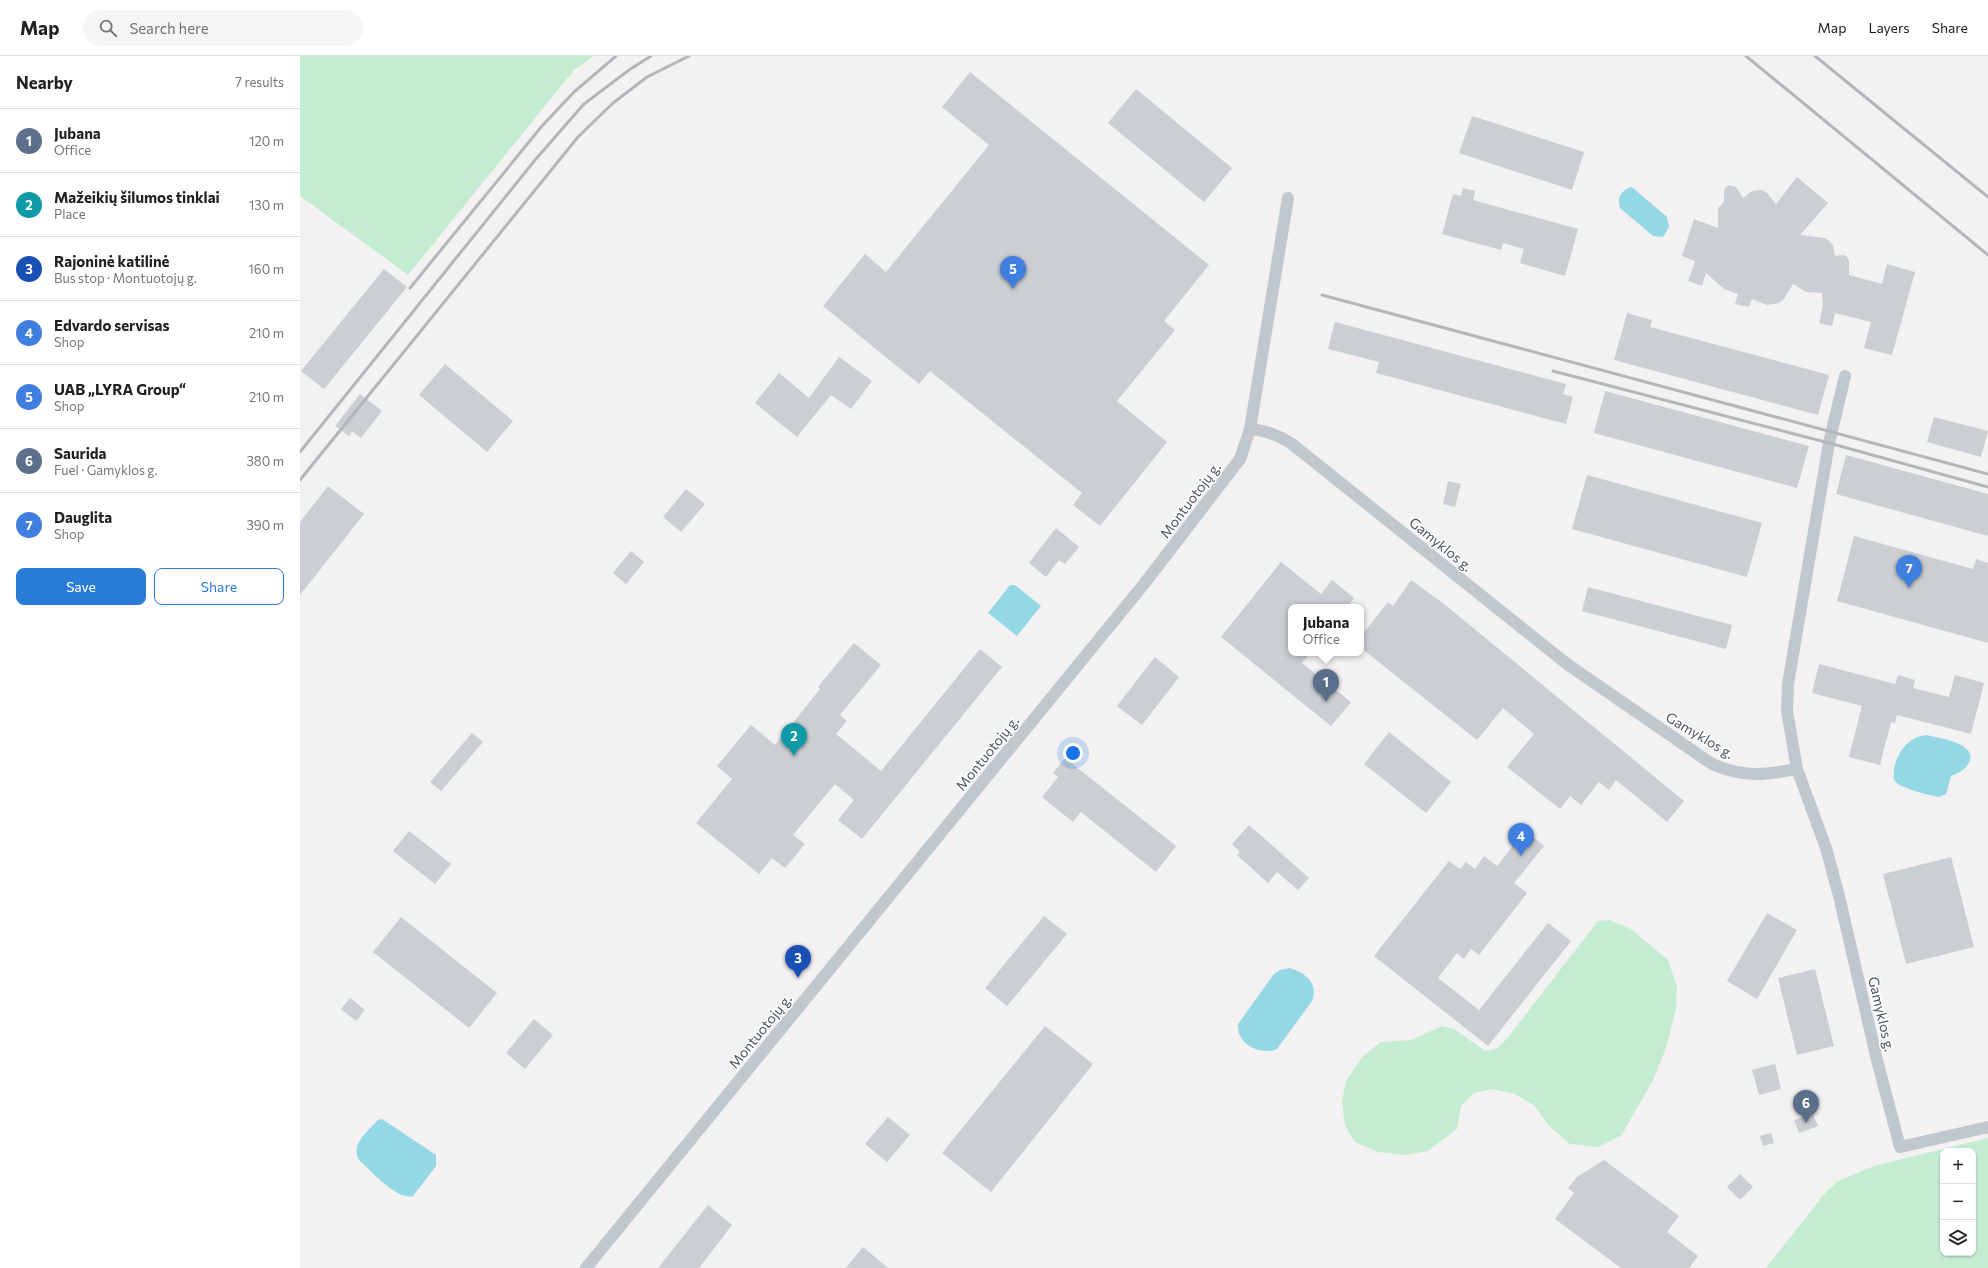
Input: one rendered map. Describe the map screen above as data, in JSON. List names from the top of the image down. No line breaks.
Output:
{"streets":{"street":["Montuotojų g.","Gamyklos g."]},"crossings":[["Montuotojų g.","Gamyklos g."]],"page":{"header":"Map","search":"Search here","nav":["Map","Layers","Share"],"heading":["Nearby","7 results"],"list":[{"mark":"1","name":"Jubana","note":"Office","value":"120 m"},{"mark":"2","name":"Mažeikių šilumos tinklai","note":"Place","value":"130 m"},{"mark":"3","name":"Rajoninė katilinė","note":"Bus stop · Montuotojų g.","value":"160 m"},{"mark":"4","name":"Edvardo servisas","note":"Shop","value":"210 m"},{"mark":"5","name":"UAB „LYRA Group“","note":"Shop","value":"210 m"},{"mark":"6","name":"Saurida","note":"Fuel · Gamyklos g.","value":"380 m"},{"mark":"7","name":"Dauglita","note":"Shop","value":"390 m"}],"pins":["5","7","1","2","4","3","6"],"buttons":["Save","Share"],"popup":["Jubana","Office"],"map_buttons":["+","−"]}}
